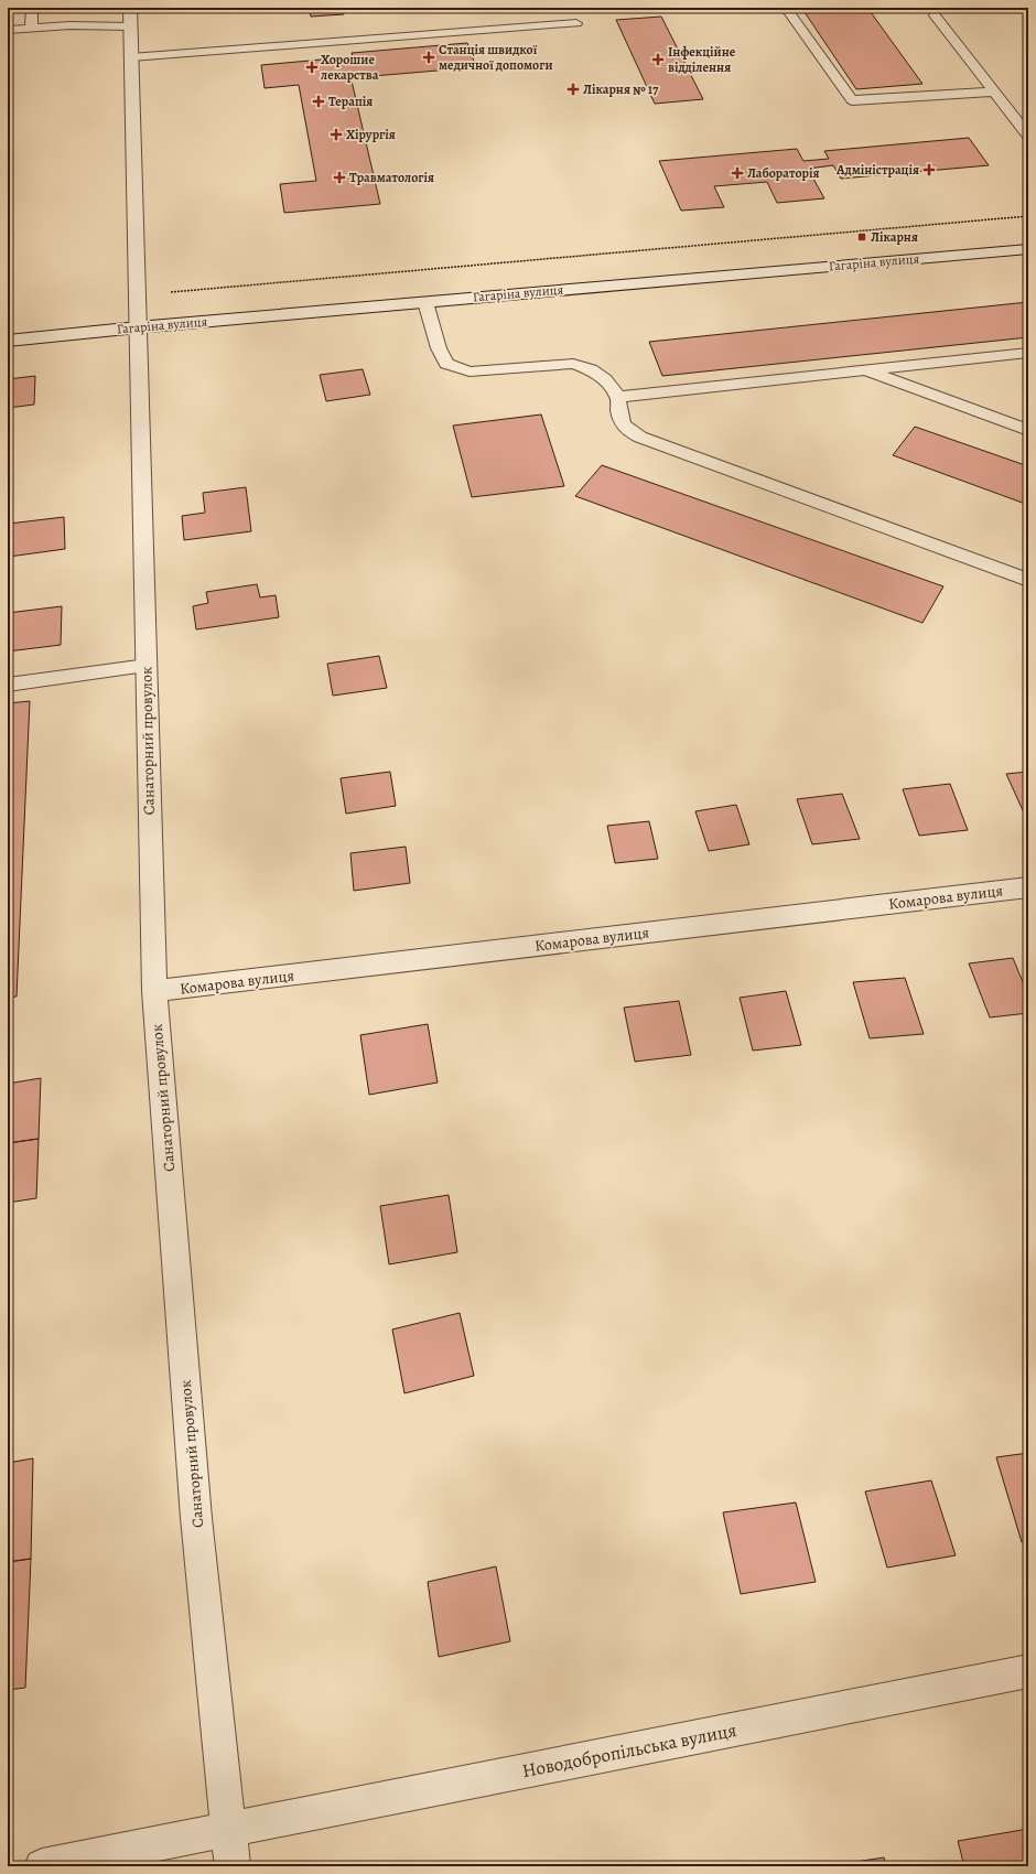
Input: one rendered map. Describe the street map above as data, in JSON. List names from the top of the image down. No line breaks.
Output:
{"streets":{"street":["Гагаріна вулиця","Санаторний провулок","Комарова вулиця","Новодобропільська вулиця"]},"crossings":[["Гагаріна вулиця","Санаторний провулок"],["Санаторний провулок","Комарова вулиця"],["Санаторний провулок","Новодобропільська вулиця"]],"places":{"health":["Станція швидкої медичної допомоги","Інфекційне відділення","Хорошие лекарства","Лікарня № 17","Терапія","Хірургія","Адміністрація","Лабораторія","Травматологія"],"transit":["Лікарня"]}}
